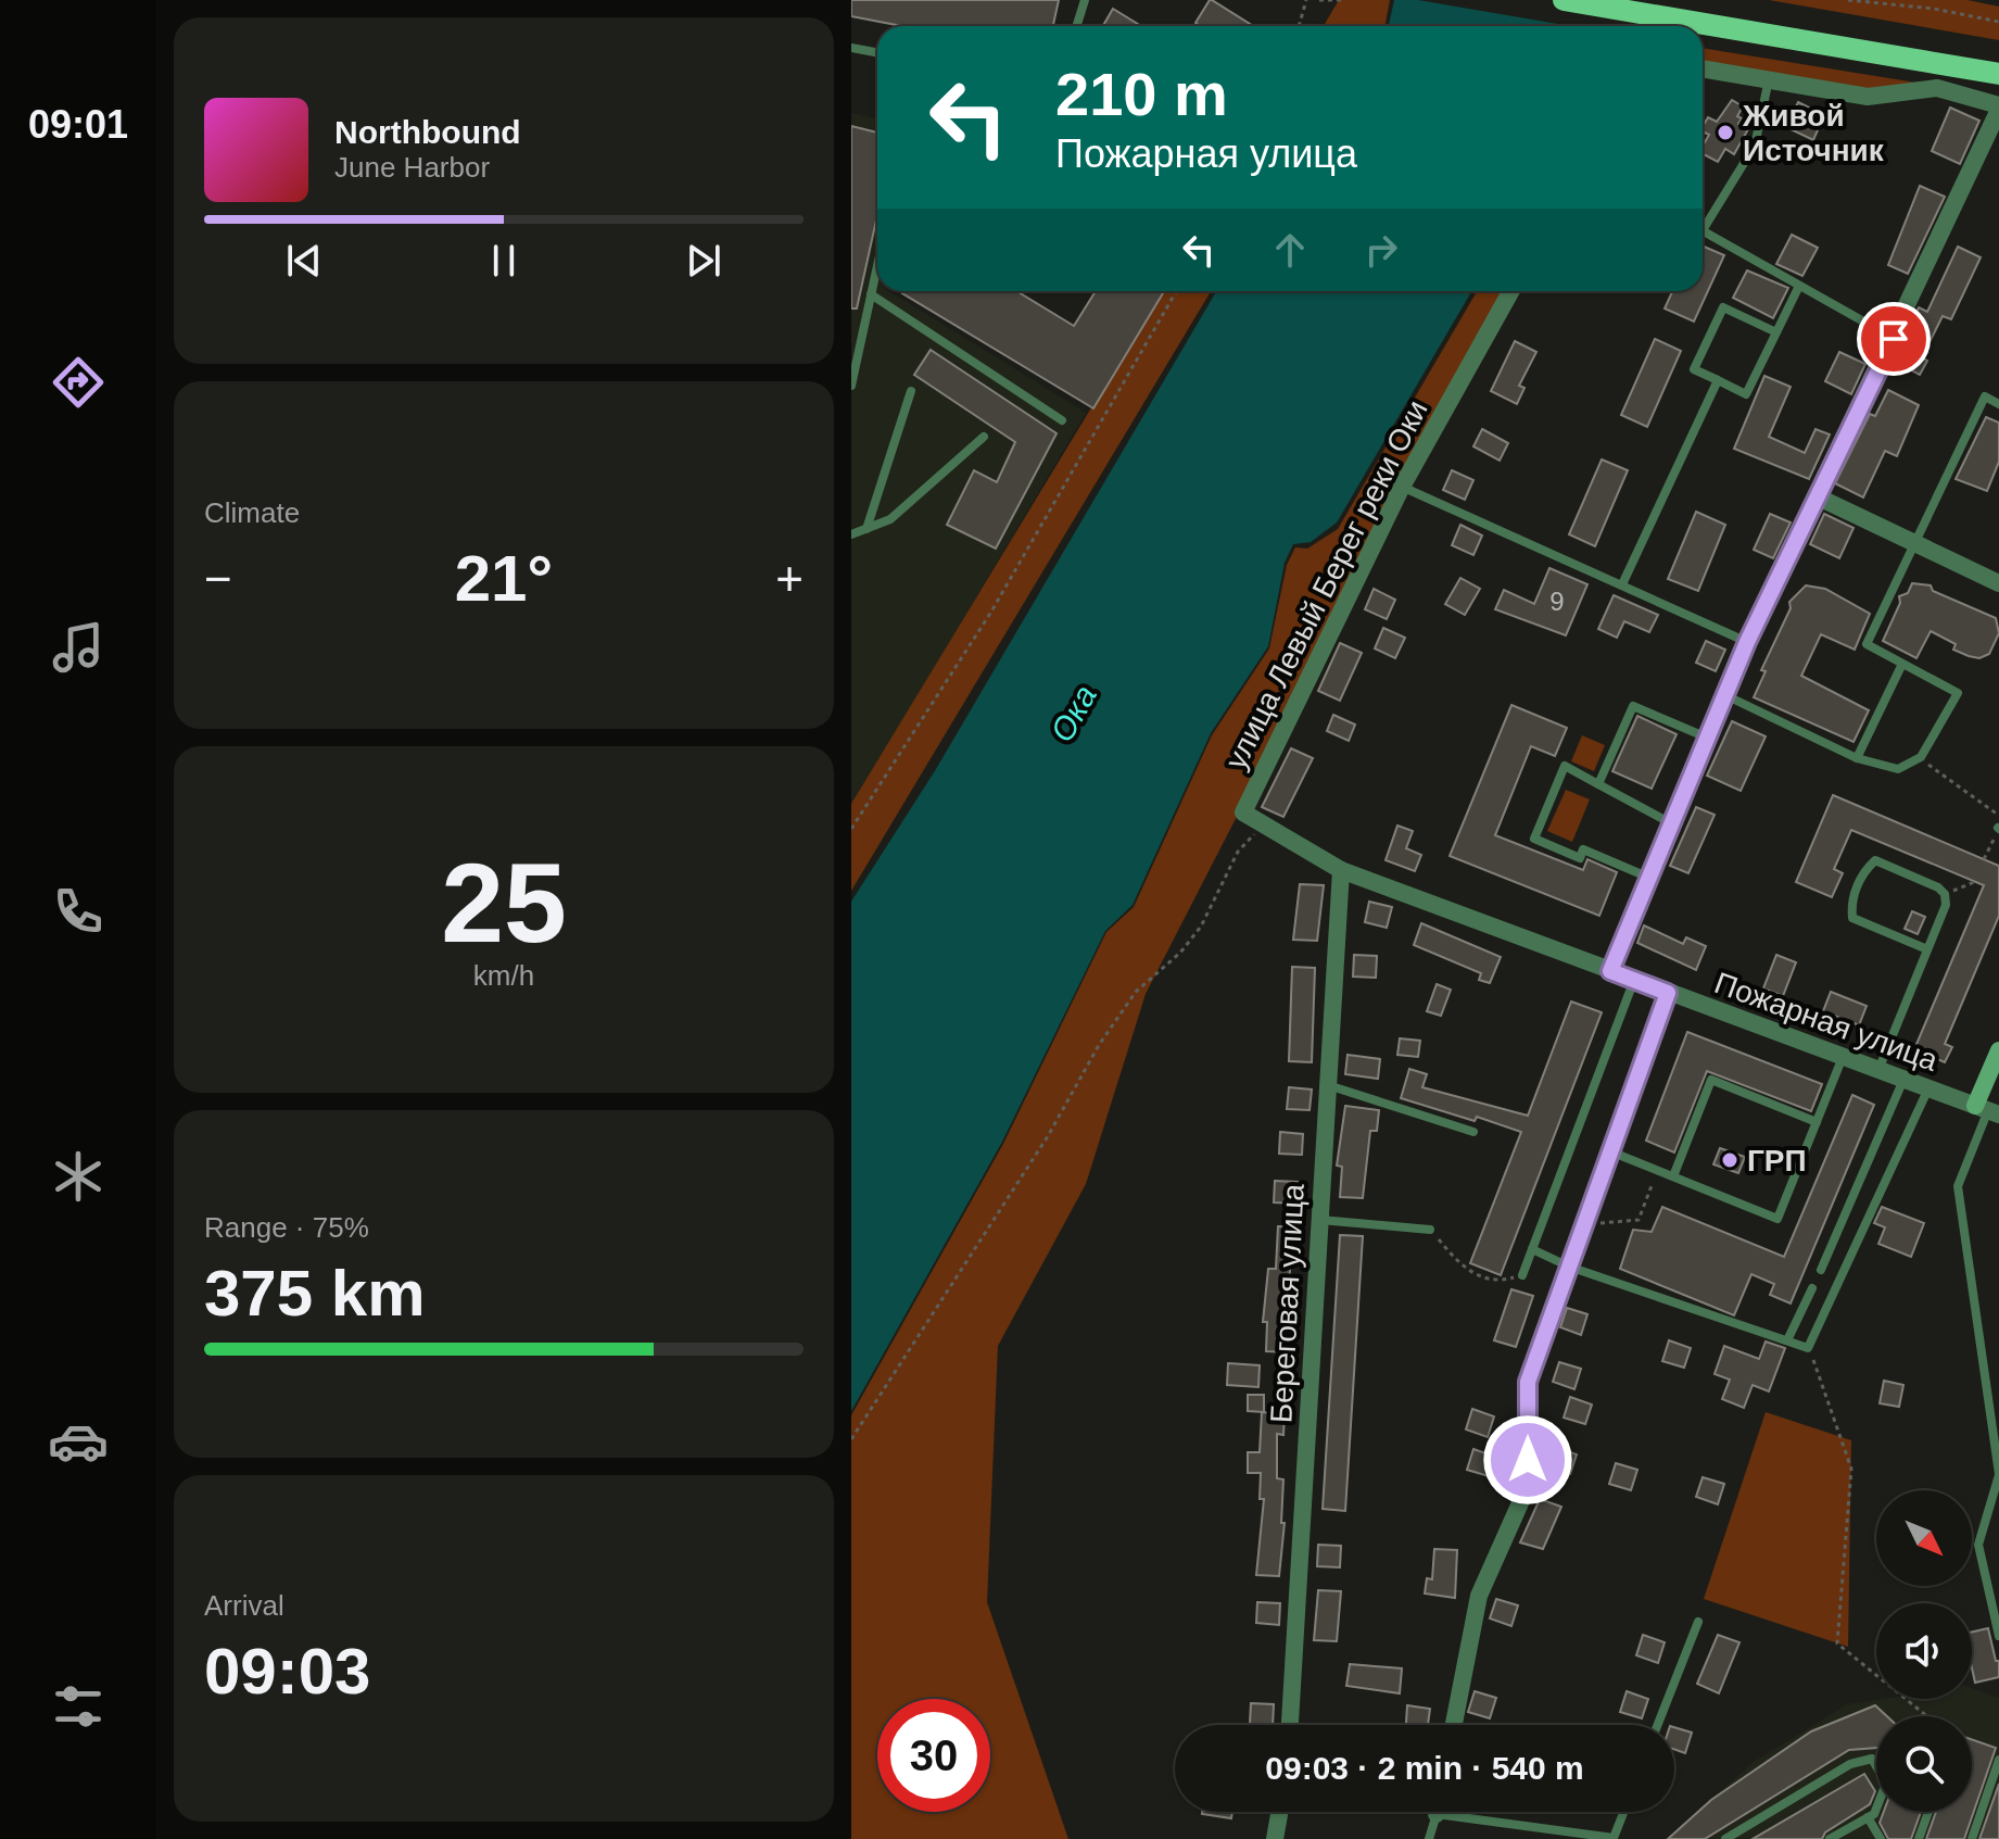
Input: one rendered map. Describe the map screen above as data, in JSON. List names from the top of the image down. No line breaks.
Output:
{"streets":{"street":["улица Левый Берег реки Оки","Пожарная улица","Береговая улица"]},"crossings":[["Пожарная улица","Береговая улица"]],"water":["Ока"],"places":["Живой Источник","ГРП"],"house_numbers":["9"],"north":"bottom right","page":{"tabs":"09:01","turn":["210 m","Пожарная улица"],"song":["Northbound","June Harbor"],"tile":["Climate",["25","km/h"],["Range · 75%","375 km"],["Arrival","09:03"]],"heat":["−","21°","+"],"limit":"30","trip":"09:03 · 2 min · 540 m"}}
